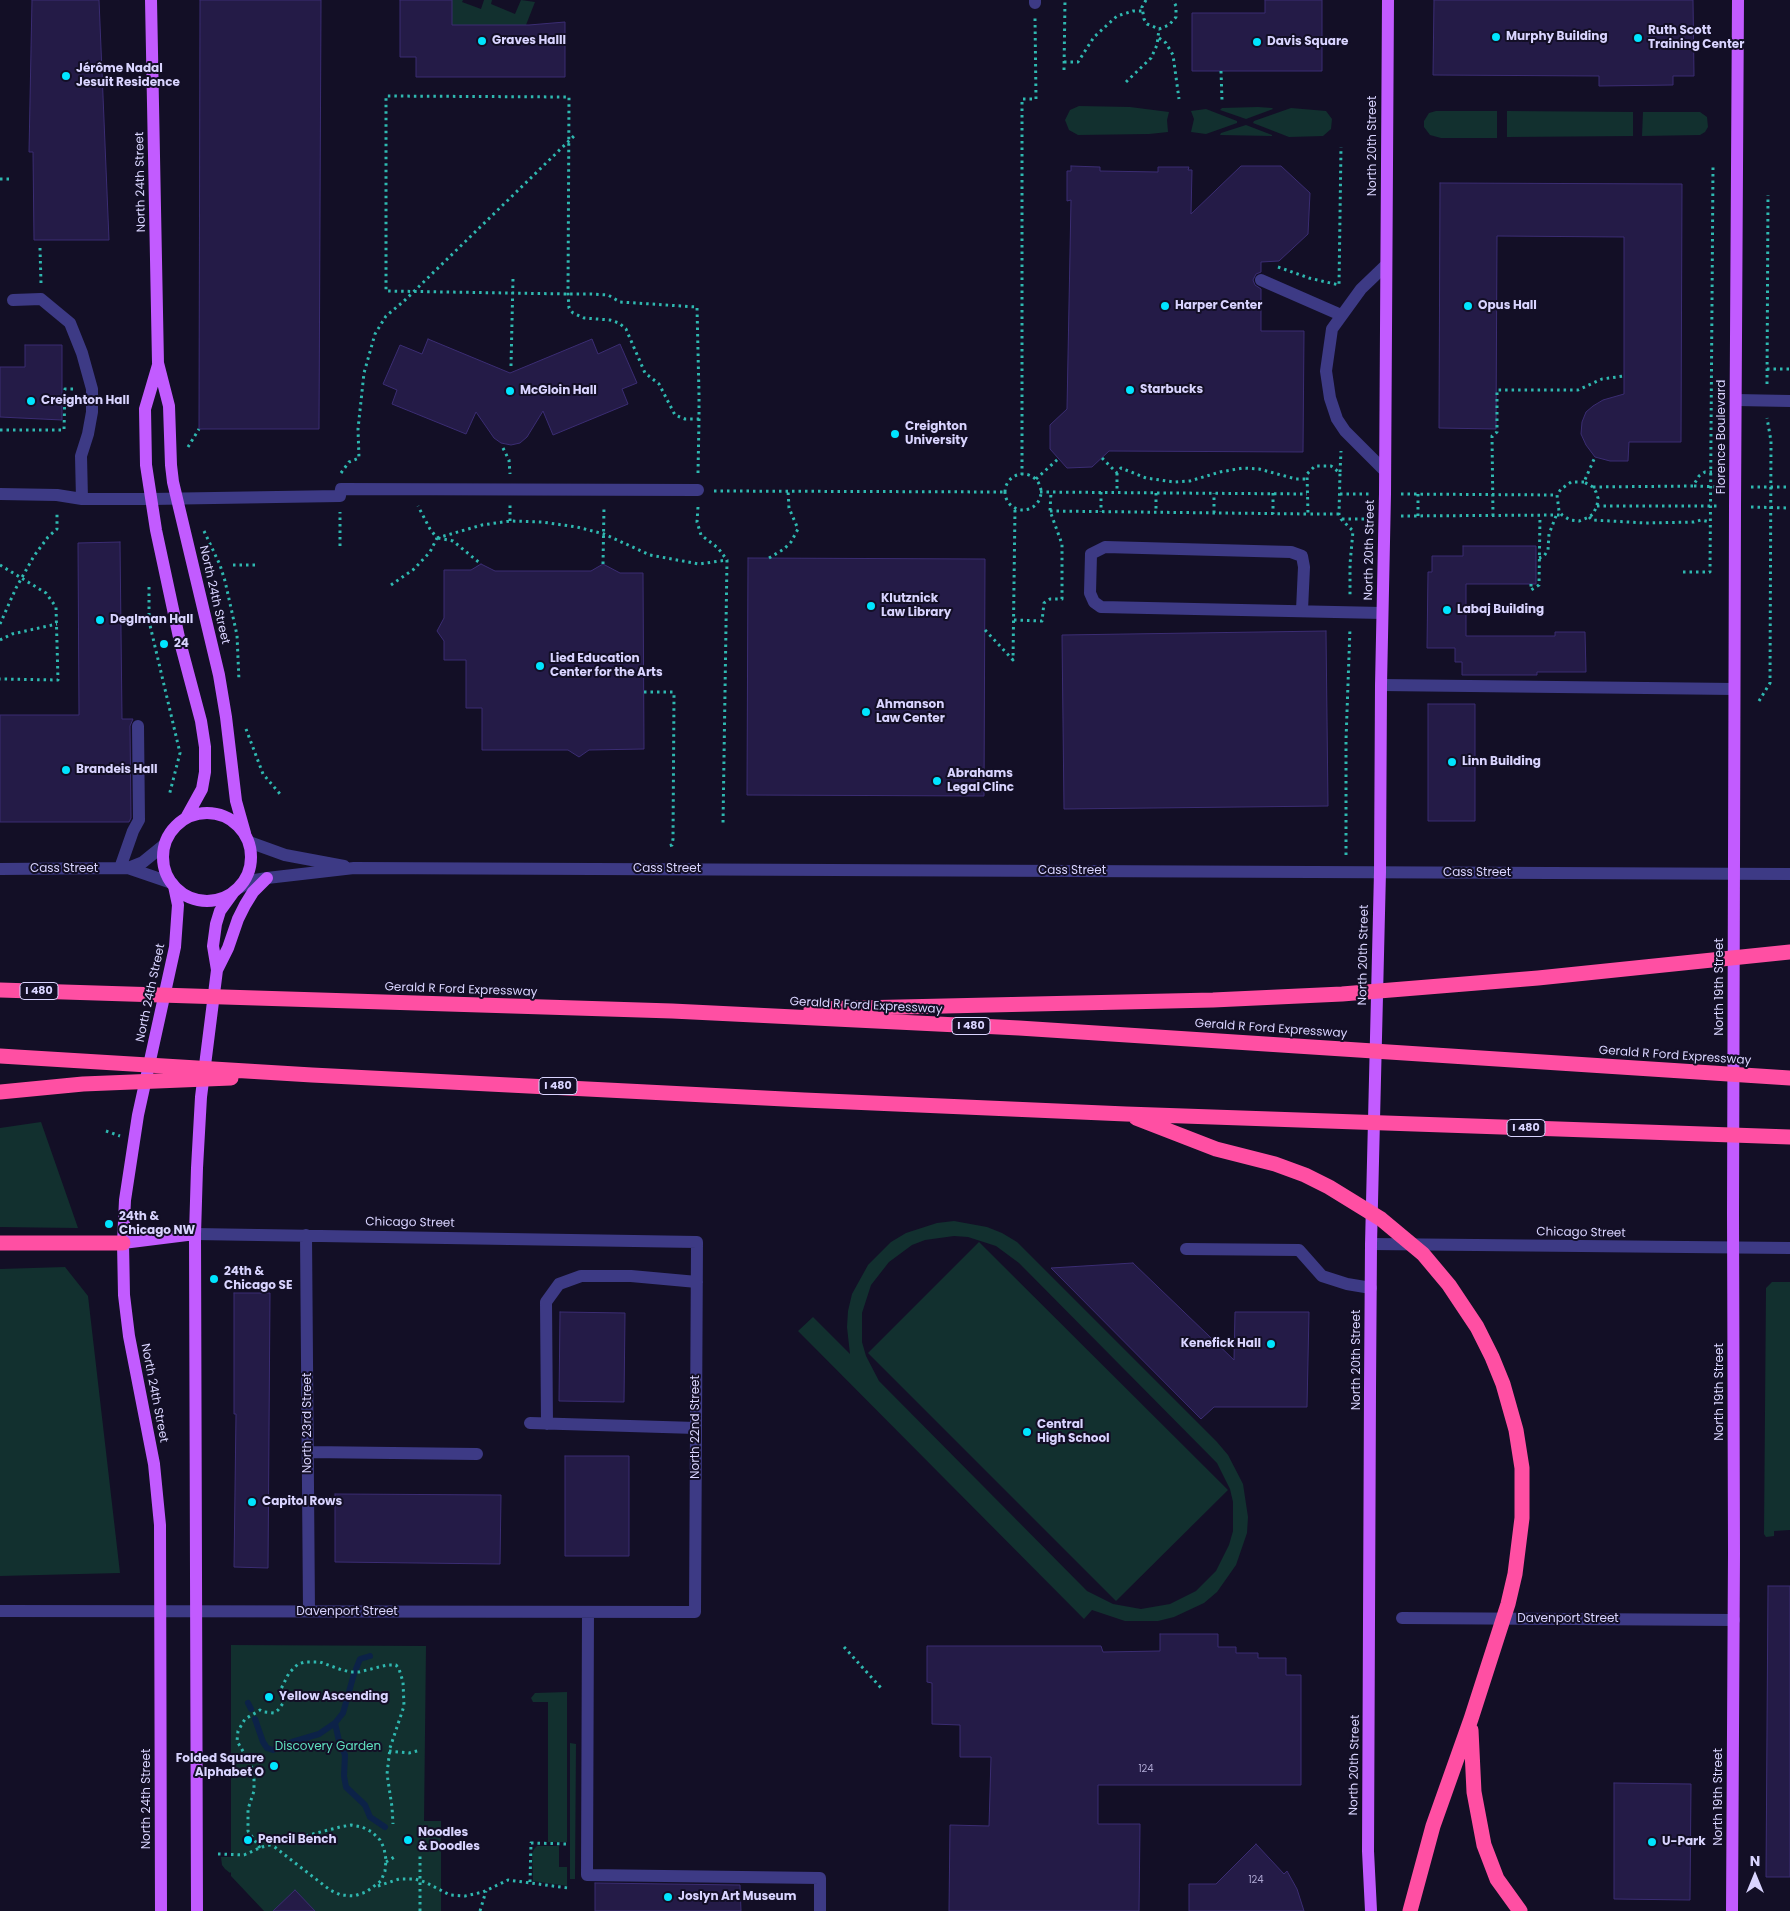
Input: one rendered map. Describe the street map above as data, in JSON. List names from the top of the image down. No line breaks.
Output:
{"streets":{"highway":["Gerald R Ford Expressway","I 480"],"main road":["North 20th Street","North 24th Street","Florence Boulevard","North 19th Street","Chicago Street"],"street":["Cass Street","North 23rd Street","North 22nd Street","Davenport Street"]},"crossings":[["North 20th Street","Cass Street"],["North 20th Street","Chicago Street"],["North 24th Street","Cass Street"],["North 24th Street","Chicago Street"],["North 24th Street","Davenport Street"],["Florence Boulevard","Cass Street"],["Florence Boulevard","North 19th Street"],["Cass Street","North 19th Street"],["North 19th Street","Chicago Street"],["North 19th Street","Davenport Street"],["Chicago Street","North 23rd Street"],["Chicago Street","North 22nd Street"],["North 23rd Street","Davenport Street"],["North 22nd Street","Davenport Street"]],"parks":["Discovery Garden"],"places":["Murphy Building","Ruth Scott Training Center","Graves Halll","Davis Square","Jérôme Nadal Jesuit Residence","Harper Center","Opus Hall","Starbucks","McGloin Hall","Creighton Hall","Creighton University","Klutznick Law Library","Labaj Building","Deglman Hall","24","Lied Education Center for the Arts","Ahmanson Law Center","Linn Building","Brandeis Hall","Abrahams Legal Clinc","24th & Chicago NW","24th & Chicago SE","Kenefick Hall","Central High School","Capitol Rows","Yellow Ascending","Folded Square Alphabet O","Pencil Bench","Noodles & Doodles","U-Park","Joslyn Art Museum"],"house_numbers":["124","124"],"north":"top"}
